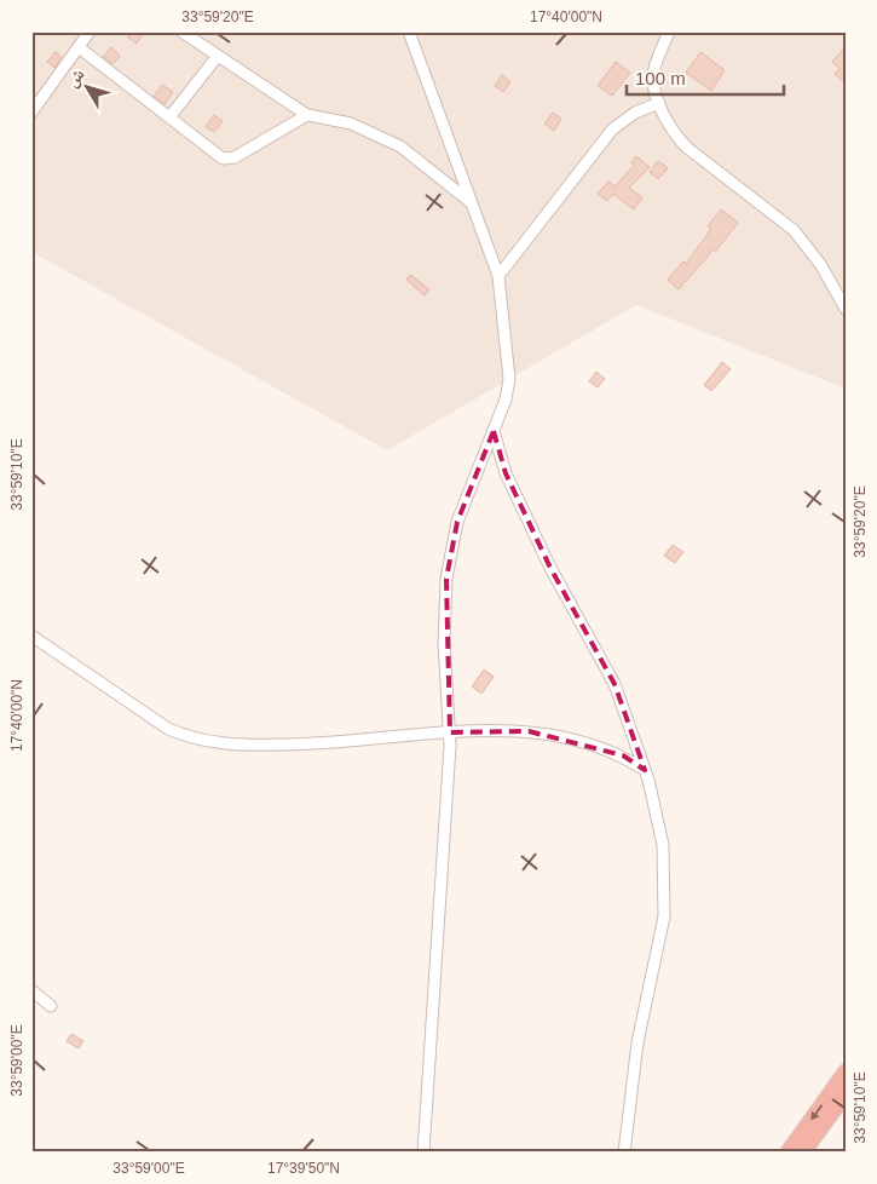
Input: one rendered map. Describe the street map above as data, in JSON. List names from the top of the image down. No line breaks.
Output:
{"scale_bar":"100 m","north":"top left","coordinates":["33°59'20\"E","17°40'00\"N","33°59'10\"E","33°59'00\"E","17°39'50\"N"]}
